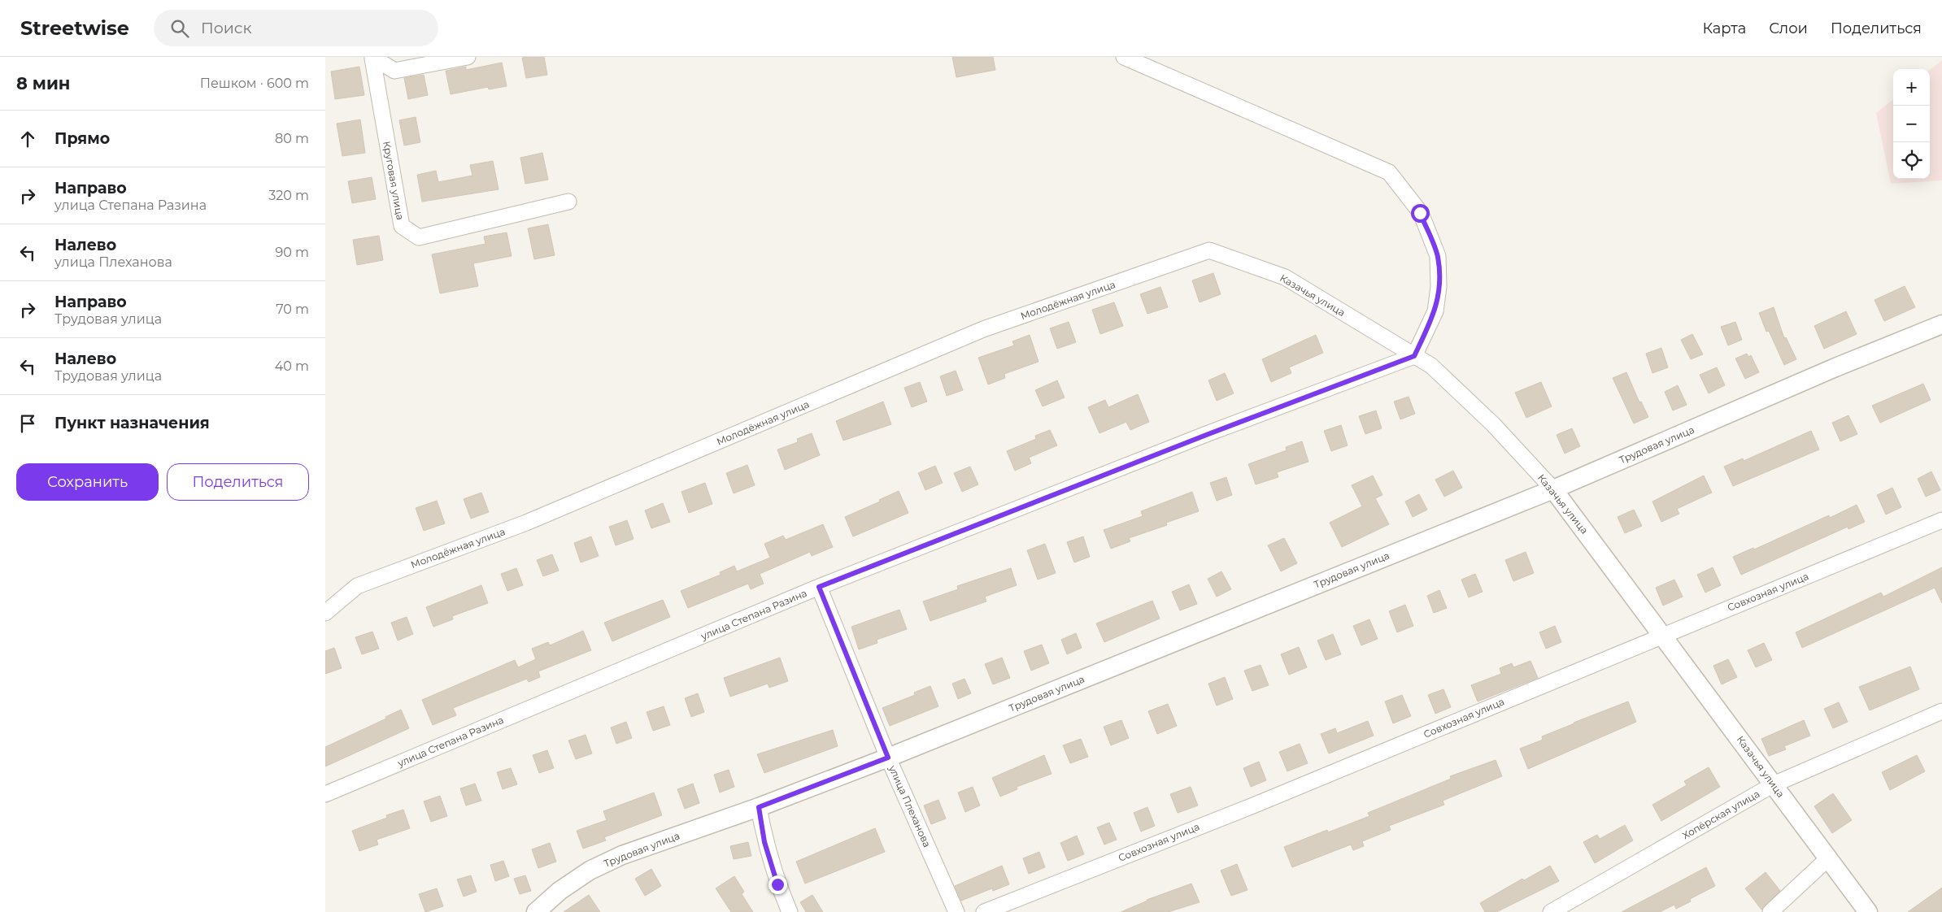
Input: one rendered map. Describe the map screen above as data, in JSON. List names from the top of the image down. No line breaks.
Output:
{"streets":{"street":["Круговая улица","Казачья улица","Молодёжная улица","Трудовая улица","Совхозная улица","улица Степана Разина","улица Плеханова","Хопёрская улица"]},"crossings":[["Казачья улица","Молодёжная улица"],["Казачья улица","Трудовая улица"],["Казачья улица","Совхозная улица"],["Казачья улица","улица Степана Разина"],["Казачья улица","Хопёрская улица"],["Трудовая улица","улица Плеханова"],["улица Степана Разина","улица Плеханова"]],"page":{"header":"Streetwise","search":"Поиск","nav":["Карта","Слои","Поделиться"],"heading":["8 мин","Пешком · 600 m"],"map_buttons":["+","−"],"list":[["Прямо","80 m"],["Направо","улица Степана Разина","320 m"],["Налево","улица Плеханова","90 m"],["Направо","Трудовая улица","70 m"],["Налево","Трудовая улица","40 m"],"Пункт назначения"],"buttons":["Сохранить","Поделиться"]}}
